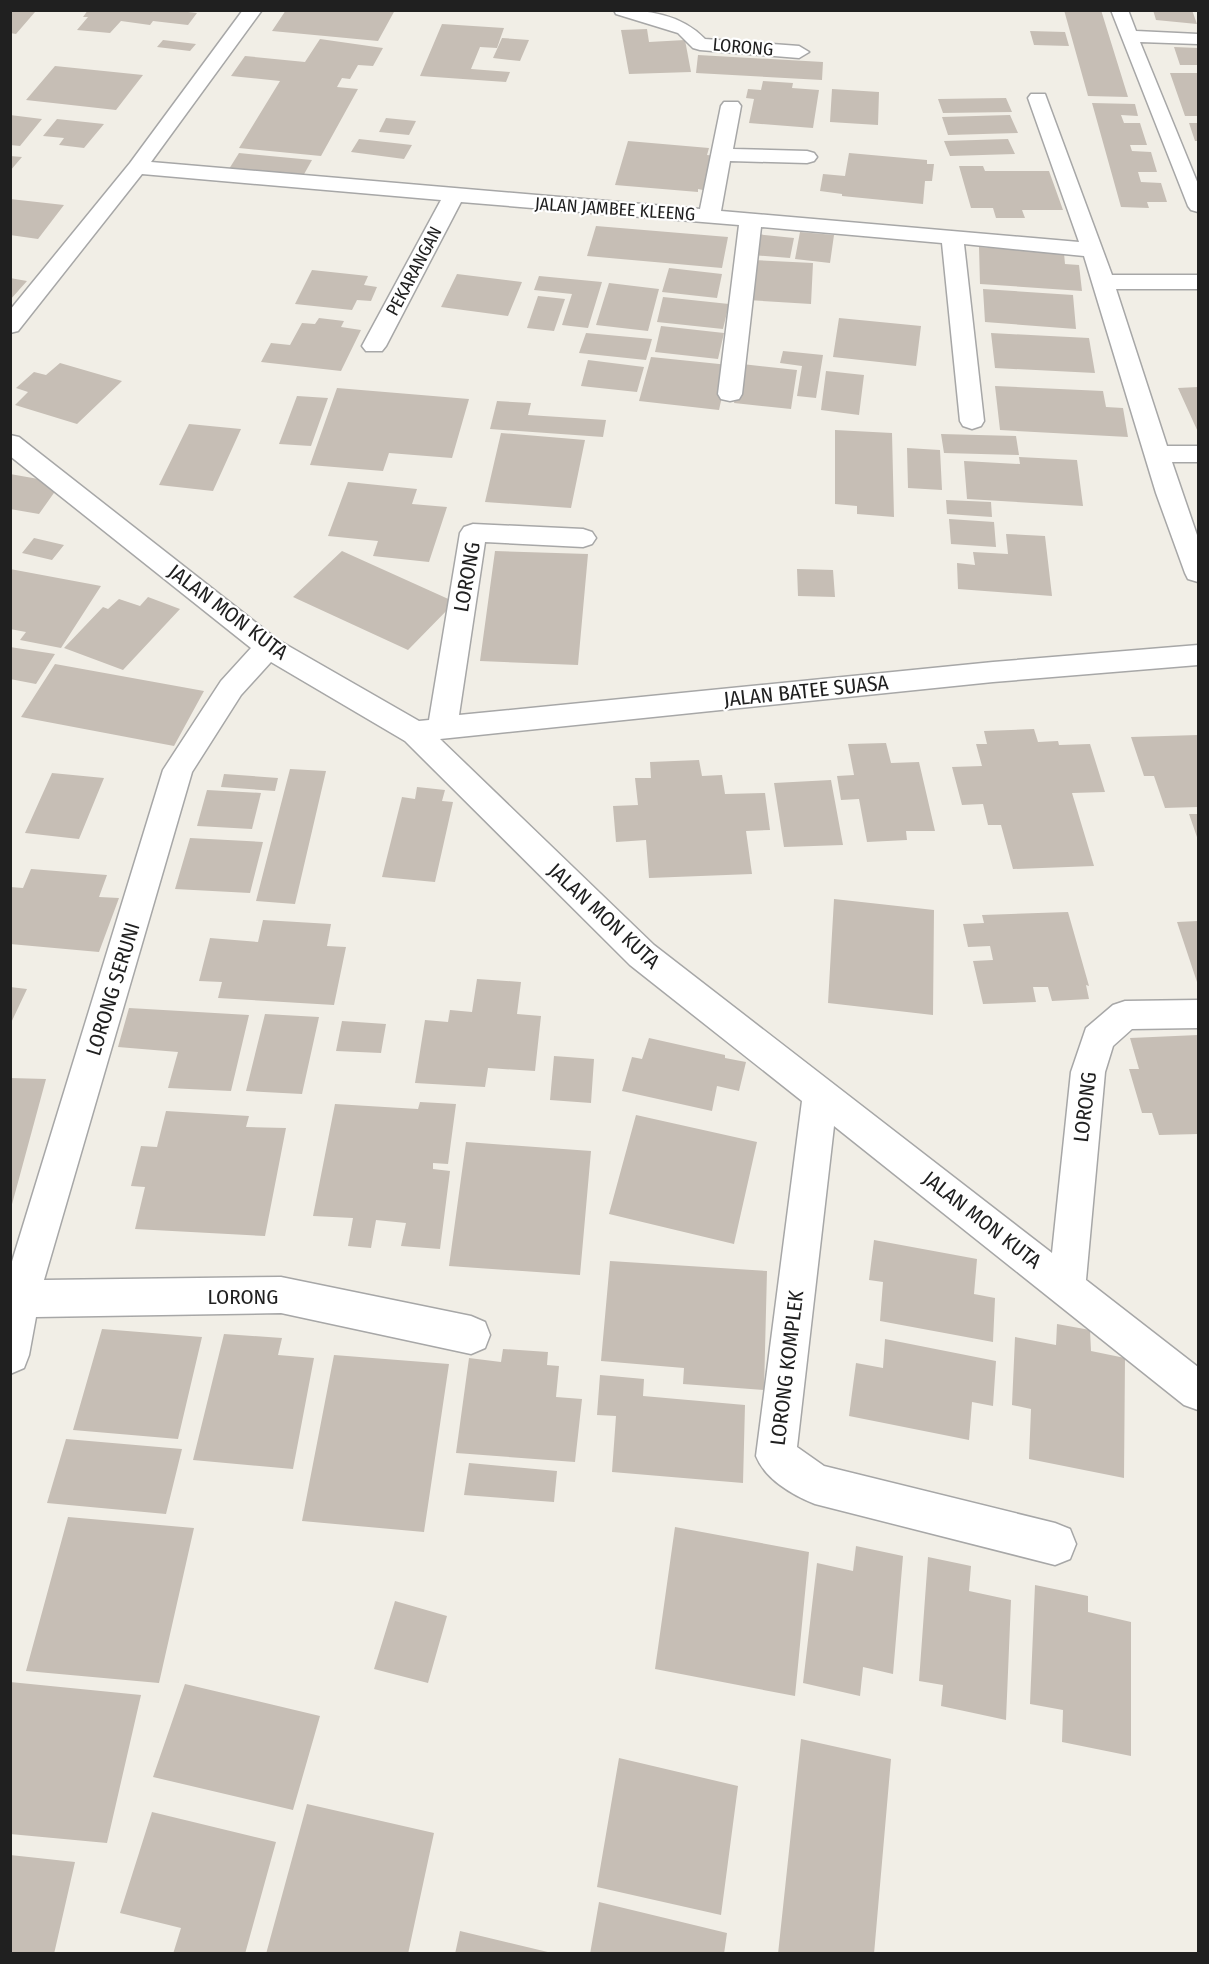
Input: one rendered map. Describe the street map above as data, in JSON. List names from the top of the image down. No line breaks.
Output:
{"streets":{"street":["LORONG","JALAN JAMBEE KLEENG","PEKARANGAN","JALAN MON KUTA","JALAN BATEE SUASA","LORONG SERUNI","LORONG KOMPLEK"]},"crossings":[["LORONG","JALAN MON KUTA"],["LORONG","JALAN BATEE SUASA"],["LORONG","LORONG SERUNI"],["JALAN JAMBEE KLEENG","PEKARANGAN"],["JALAN MON KUTA","JALAN BATEE SUASA"],["JALAN MON KUTA","LORONG SERUNI"],["JALAN MON KUTA","LORONG KOMPLEK"]]}
